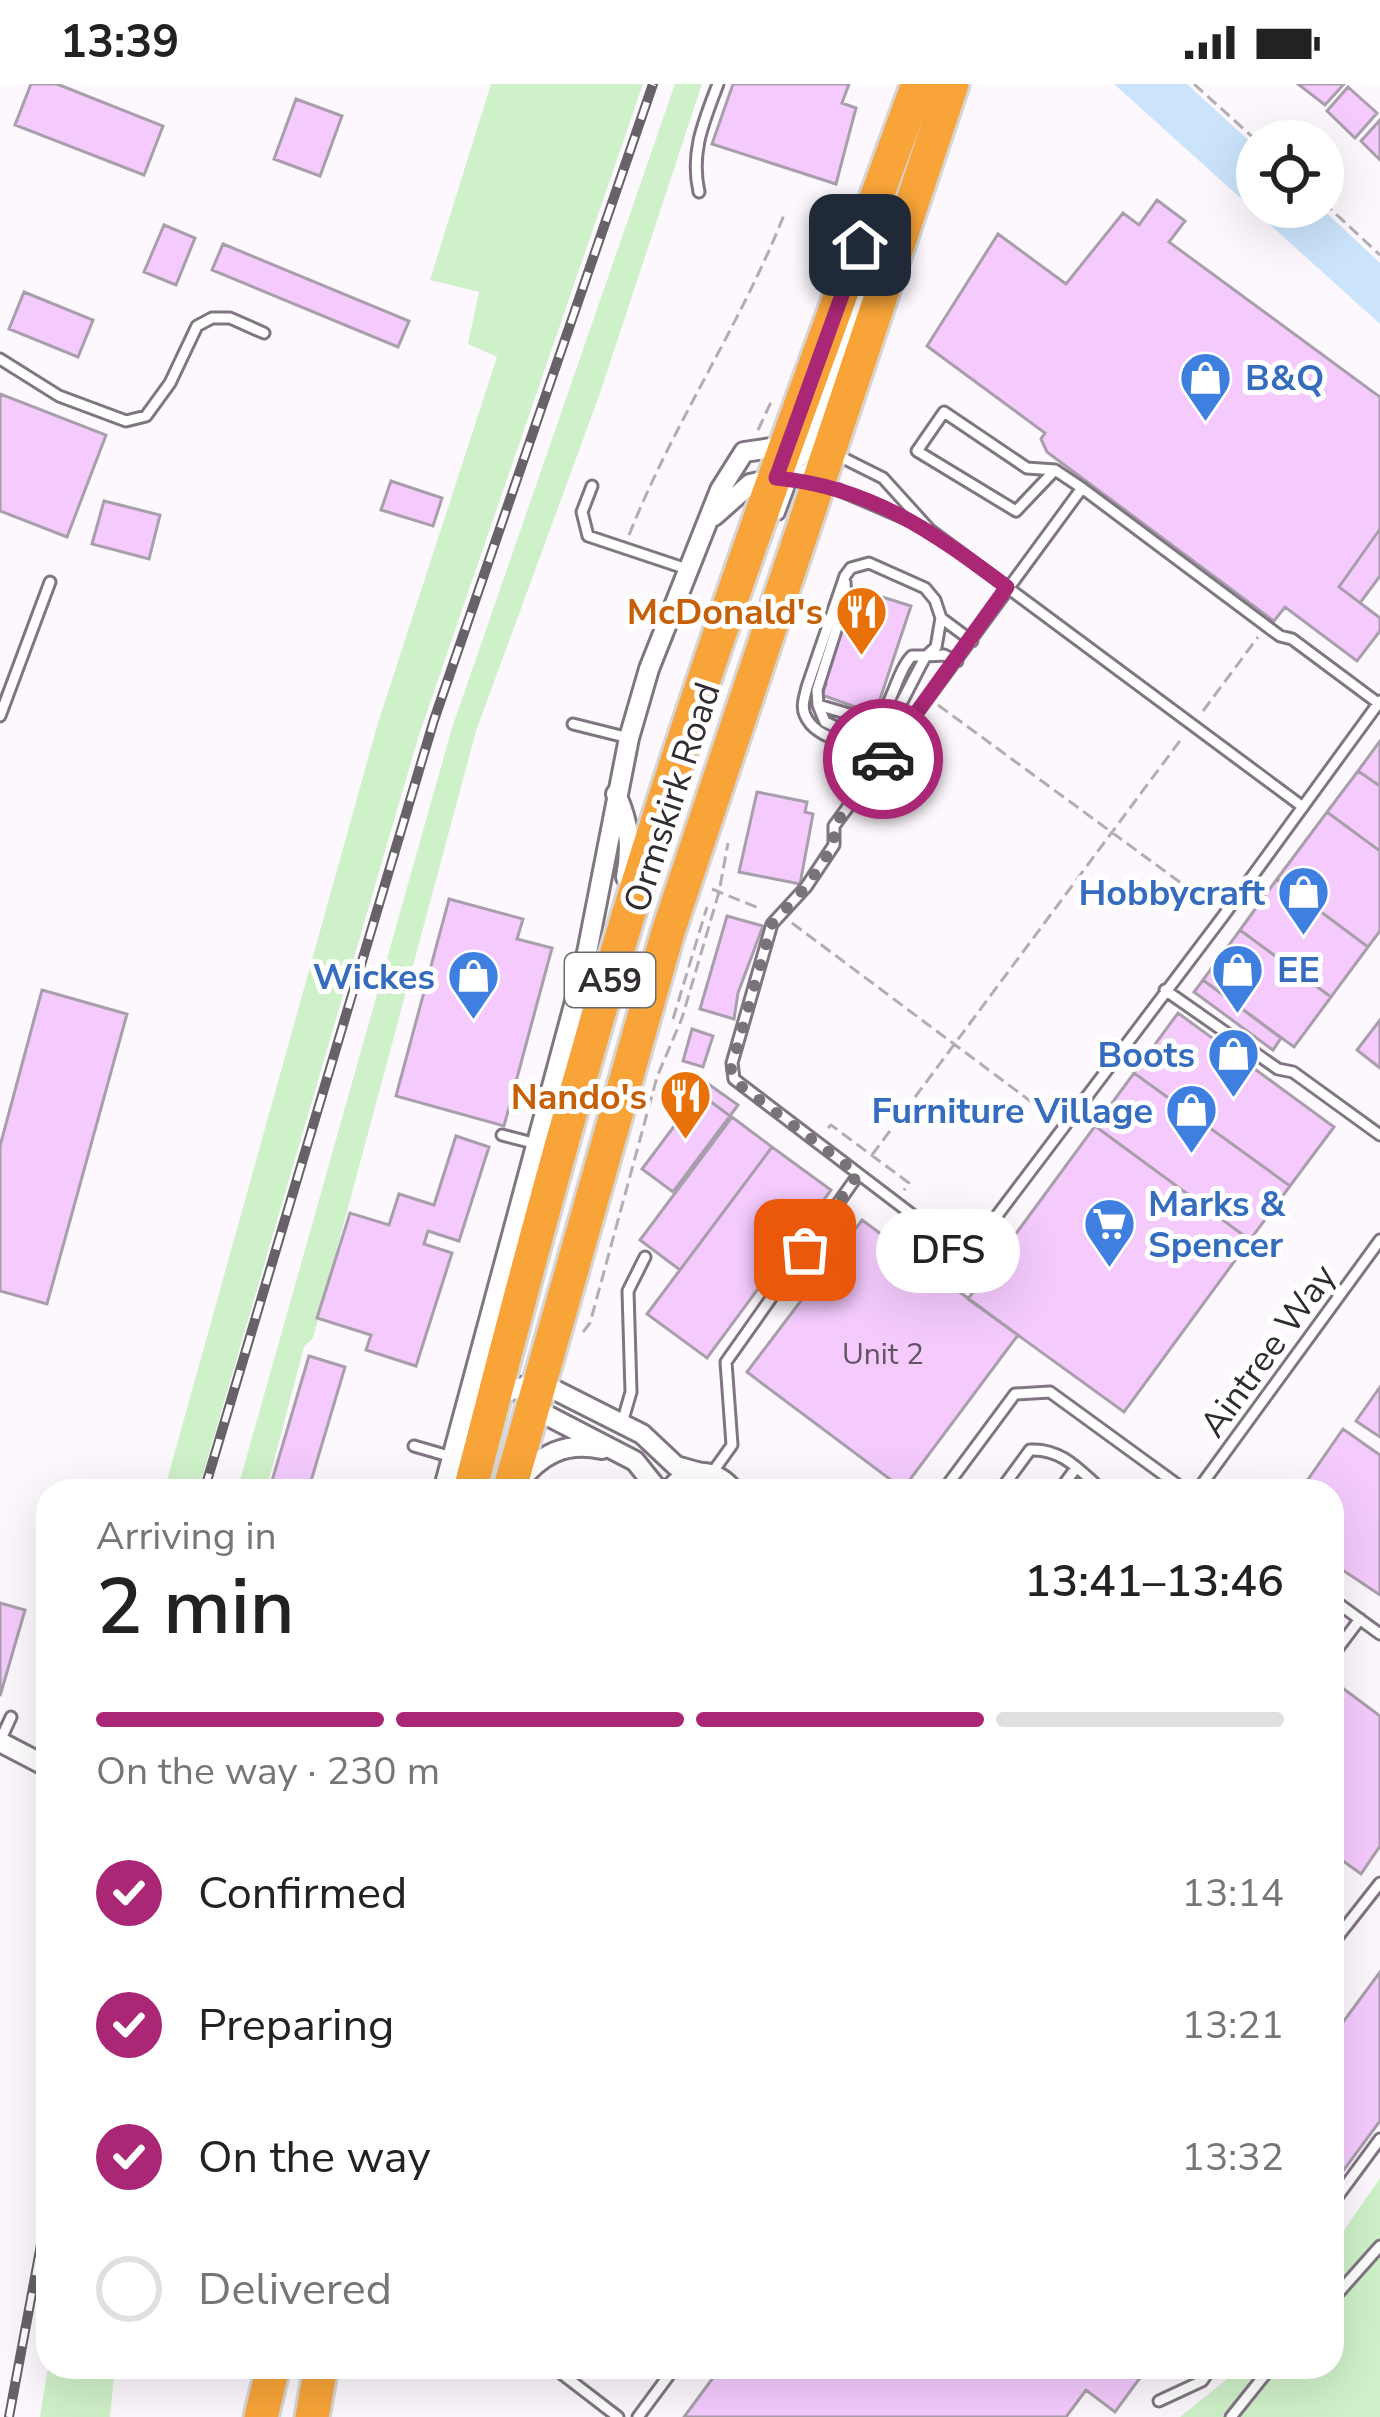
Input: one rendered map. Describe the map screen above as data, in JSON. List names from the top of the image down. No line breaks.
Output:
{"streets":{"highway":["Ormskirk Road","A59"],"lane":["Aintree Way"]},"places":{"shop":["B&Q","Hobbycraft","EE","Wickes","Boots","Furniture Village"],"restaurant":["McDonald's","Nando's"],"other":["DFS"],"supermarket":["Marks & Spencer"]},"house_numbers":["Unit 2"],"page":{"status":"13:39","bubble":"DFS","heading":["2 min","Arriving in","13:41–13:46"],"bar":"On the way · 230 m","list":[["Confirmed","13:14"],["Preparing","13:21"],["On the way","13:32"],"Delivered"]}}
